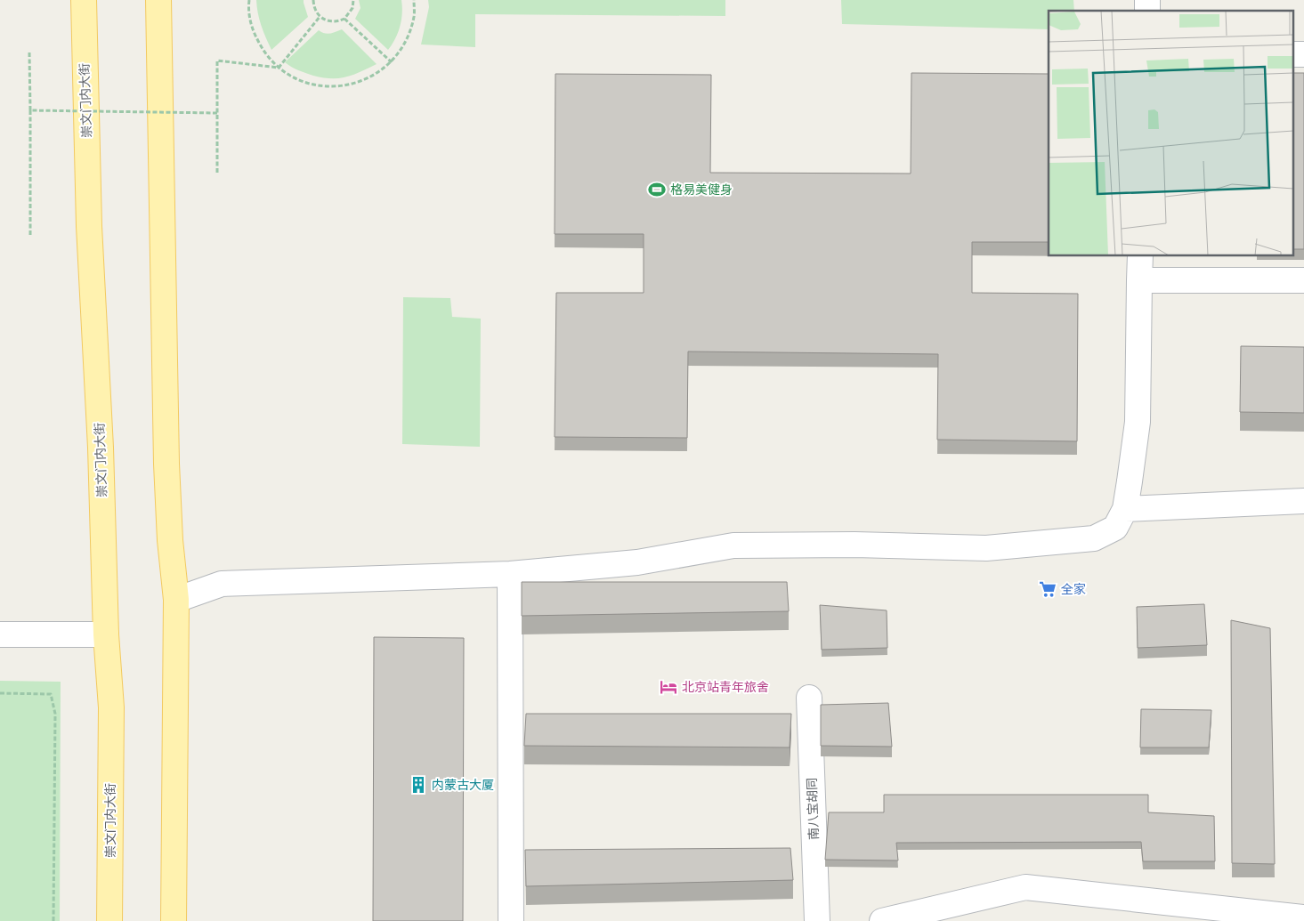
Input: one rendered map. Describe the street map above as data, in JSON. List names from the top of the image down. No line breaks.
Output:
{"streets":{"main road":["崇文门内大街"],"street":["南八宝胡同"]},"places":{"sports":["格易美健身"],"supermarket":["全家"],"hotel":["北京站青年旅舍"],"building":["内蒙古大厦"]}}
